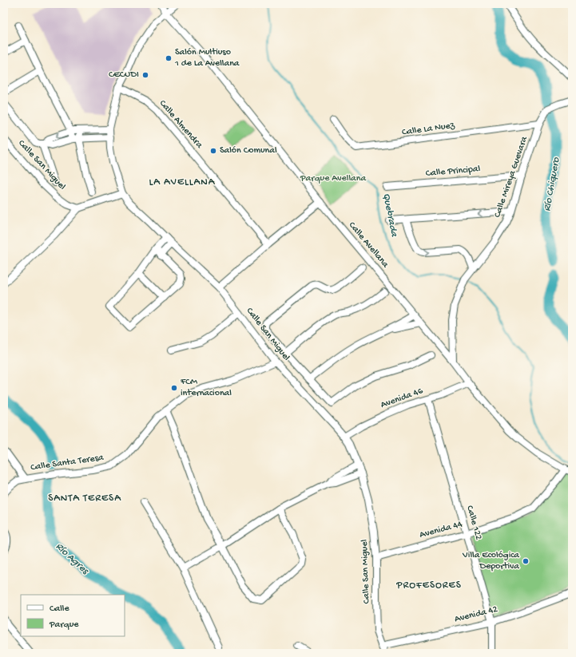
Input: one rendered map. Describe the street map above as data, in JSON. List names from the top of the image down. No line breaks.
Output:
{"streets":{"street":["Calle Almendra","Calle La Nuez","Calle San Miguel","Calle Principal","Calle Mireya Guevara","Calle Avellana","Avenida 46","Calle Santa Teresa","Calle 122","Avenida 44","Avenida 42"]},"crossings":[["Calle La Nuez","Calle Mireya Guevara"],["Calle San Miguel","Avenida 46"],["Calle San Miguel","Calle Santa Teresa"],["Calle San Miguel","Avenida 44"],["Calle San Miguel","Avenida 42"],["Calle Principal","Calle Mireya Guevara"],["Calle Mireya Guevara","Calle Avellana"],["Calle Avellana","Avenida 46"],["Calle Avellana","Avenida 44"],["Avenida 46","Calle 122"],["Calle 122","Avenida 44"],["Calle 122","Avenida 42"]],"districts":["LA AVELLANA","SANTA TERESA","PROFESORES"],"water":["Río Chiquero","Quebrada","Río Agres"],"parks":["Parque Avellana"],"places":["Salón Multiuso 1 de La Avellana","CECUDI","Salón Comunal","FCM internacional","Villa Ecológica Deportiva"],"legend":["Calle","Parque"]}
